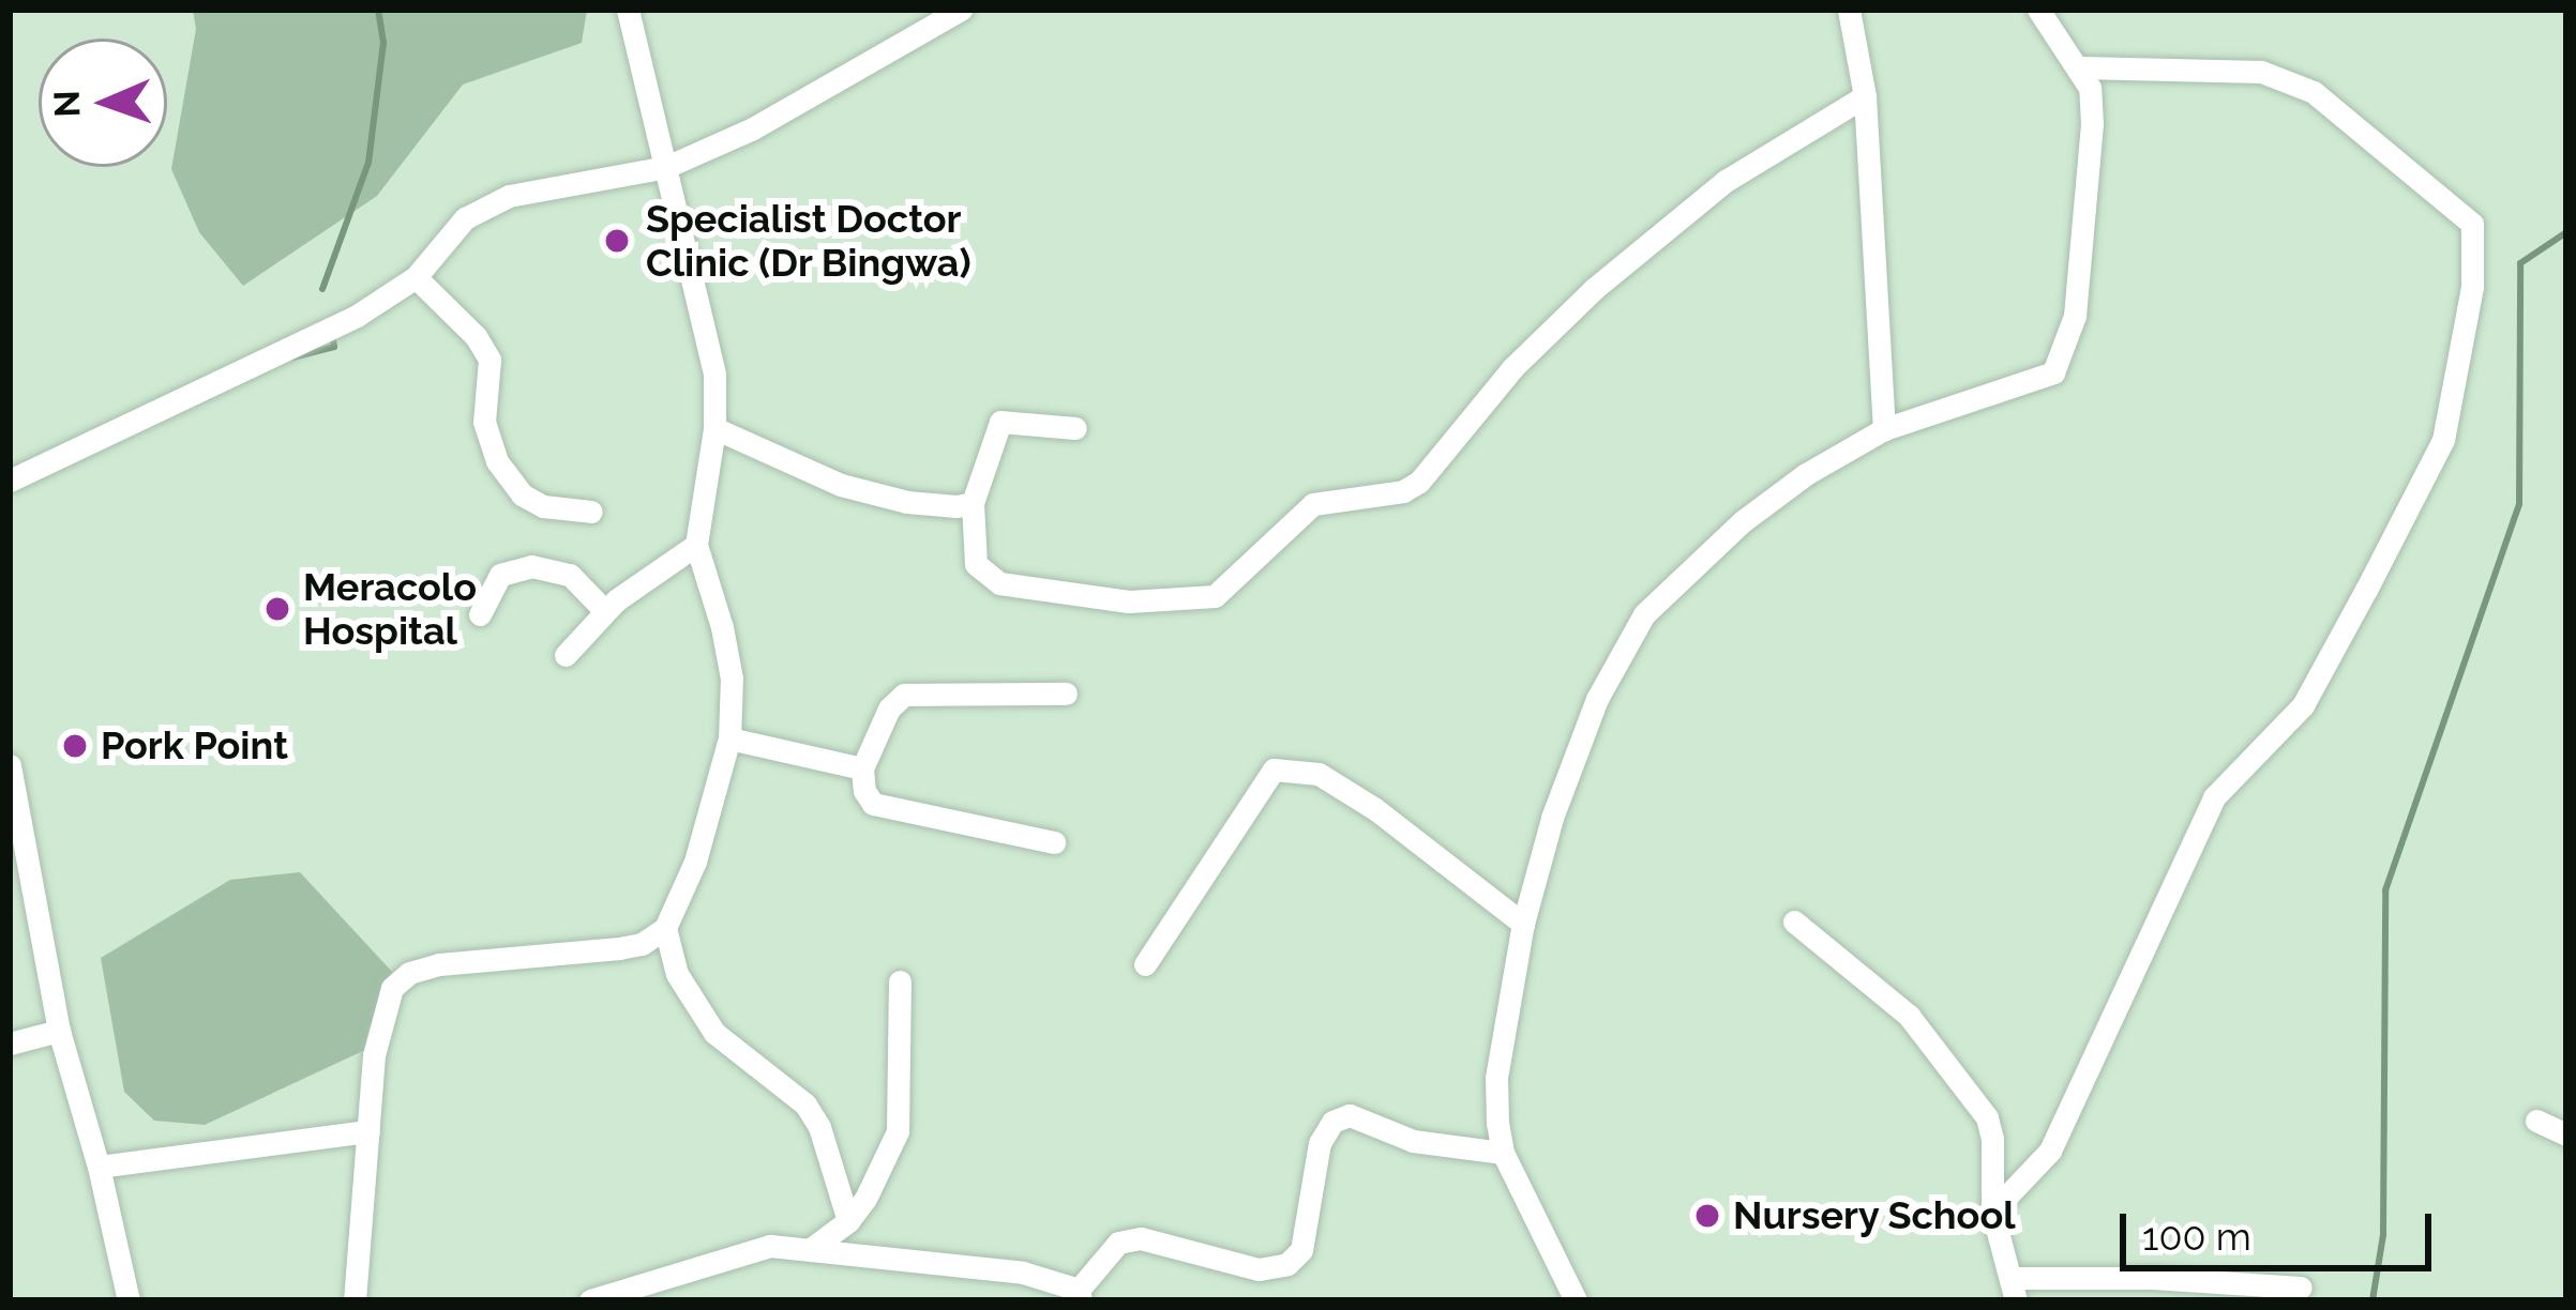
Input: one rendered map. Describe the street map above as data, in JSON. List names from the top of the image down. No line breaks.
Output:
{"places":["Specialist Doctor Clinic (Dr Bingwa)","Meracolo Hospital","Pork Point","Nursery School"],"scale_bar":"100 m","north":"left"}
